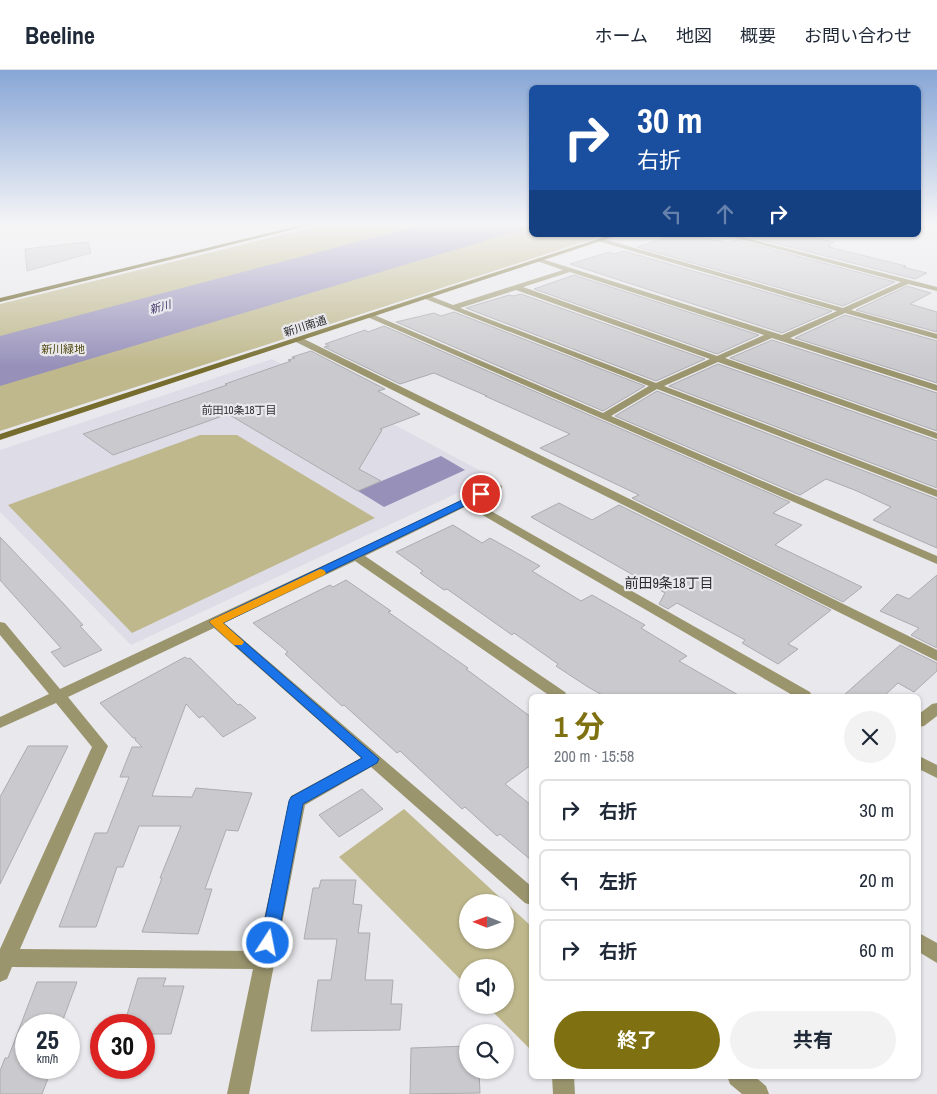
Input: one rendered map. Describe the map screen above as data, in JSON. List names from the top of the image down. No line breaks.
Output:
{"streets":{"street":["新川南通"]},"districts":["前田10条18丁目","前田9条18丁目"],"water":["新川"],"parks":["新川緑地"],"north":"left","page":{"header":"Beeline","nav":["ホーム","地図","概要","お問い合わせ"],"turn":["30 m","右折"],"heading":["1 分","200 m · 15:58"],"list":[{"name":"右折","value":"30 m"},{"name":"左折","value":"20 m"},{"name":"右折","value":"60 m"}],"buttons":["終了","共有"],"speed":"25 km/h","limit":"30"}}
